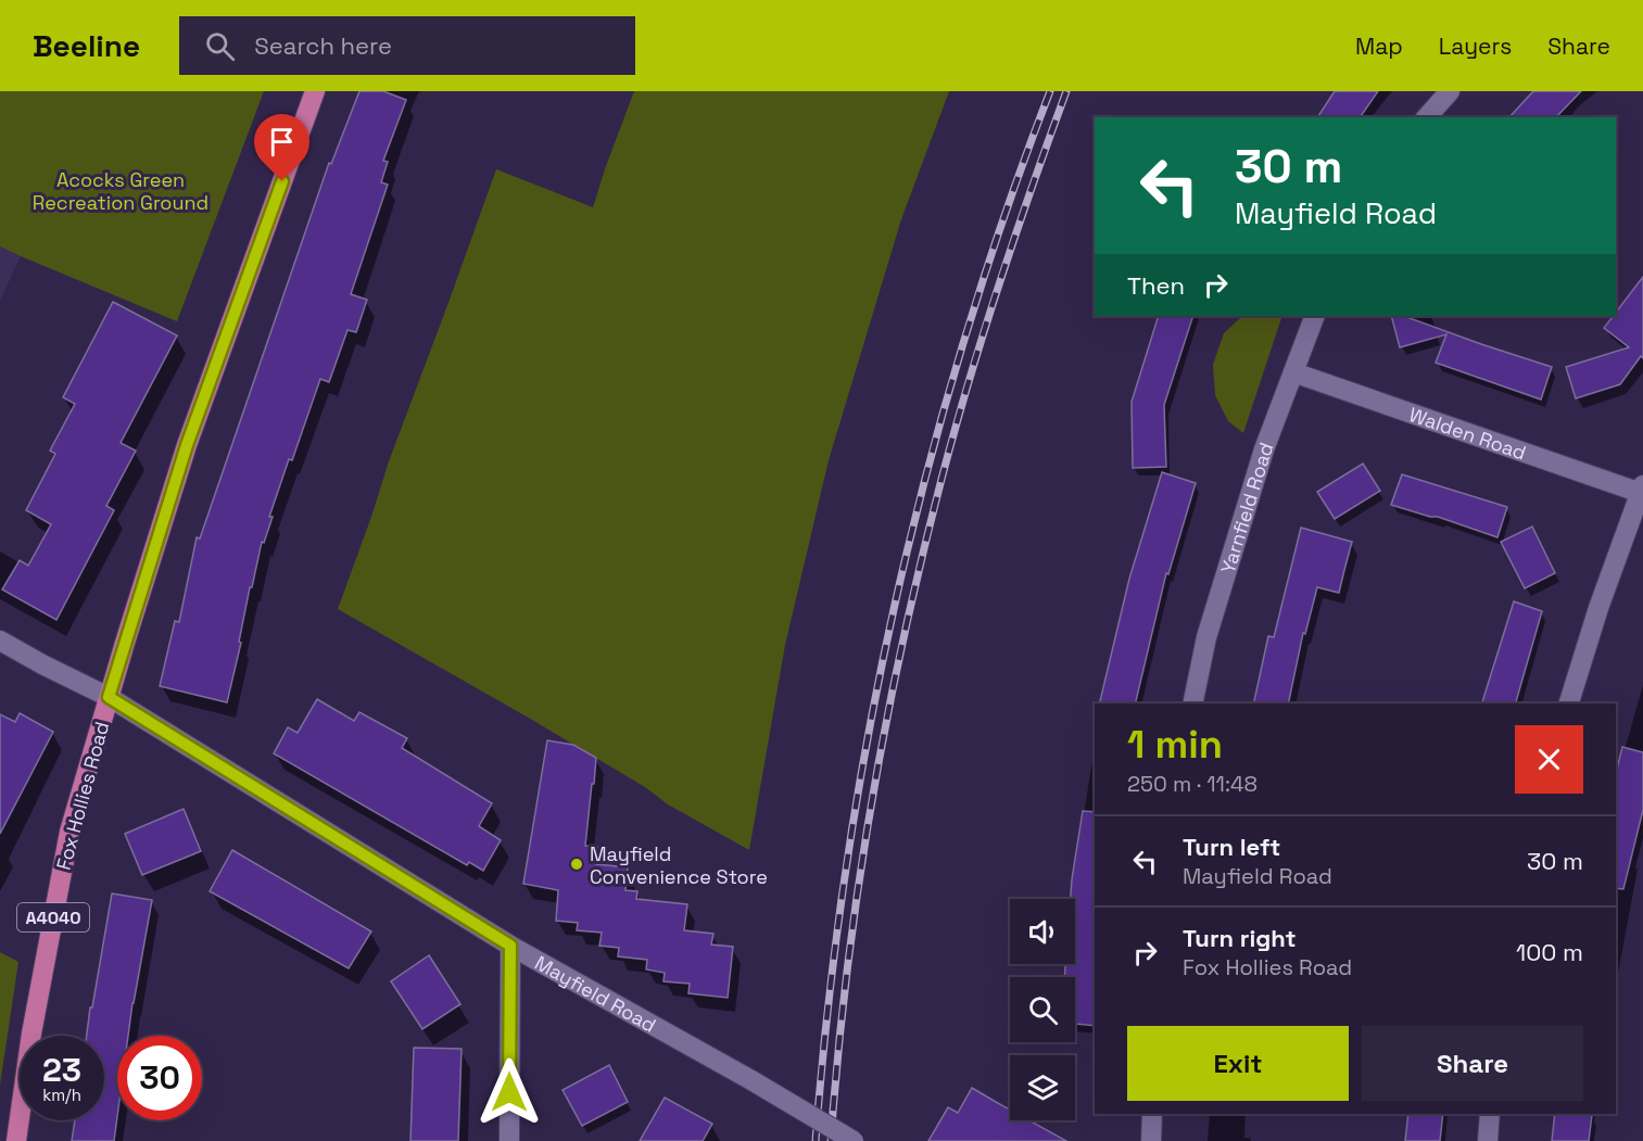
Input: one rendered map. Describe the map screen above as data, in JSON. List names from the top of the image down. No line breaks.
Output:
{"streets":{"main road":["Fox Hollies Road","A4040"],"street":["Walden Road","Yarnfield Road","Mayfield Road"]},"crossings":[["Walden Road","Yarnfield Road"],["Fox Hollies Road","Mayfield Road"]],"parks":["Acocks Green Recreation Ground"],"places":["Mayfield Convenience Store"],"page":{"header":"Beeline","search":"Search here","nav":["Map","Layers","Share"],"turn":["30 m","Mayfield Road"],"then":"Then","heading":["1 min","250 m · 11:48"],"list":[{"name":"Turn left","note":"Mayfield Road","value":"30 m"},{"name":"Turn right","note":"Fox Hollies Road","value":"100 m"}],"buttons":["Exit","Share"],"speed":"23 km/h","limit":"30"}}
